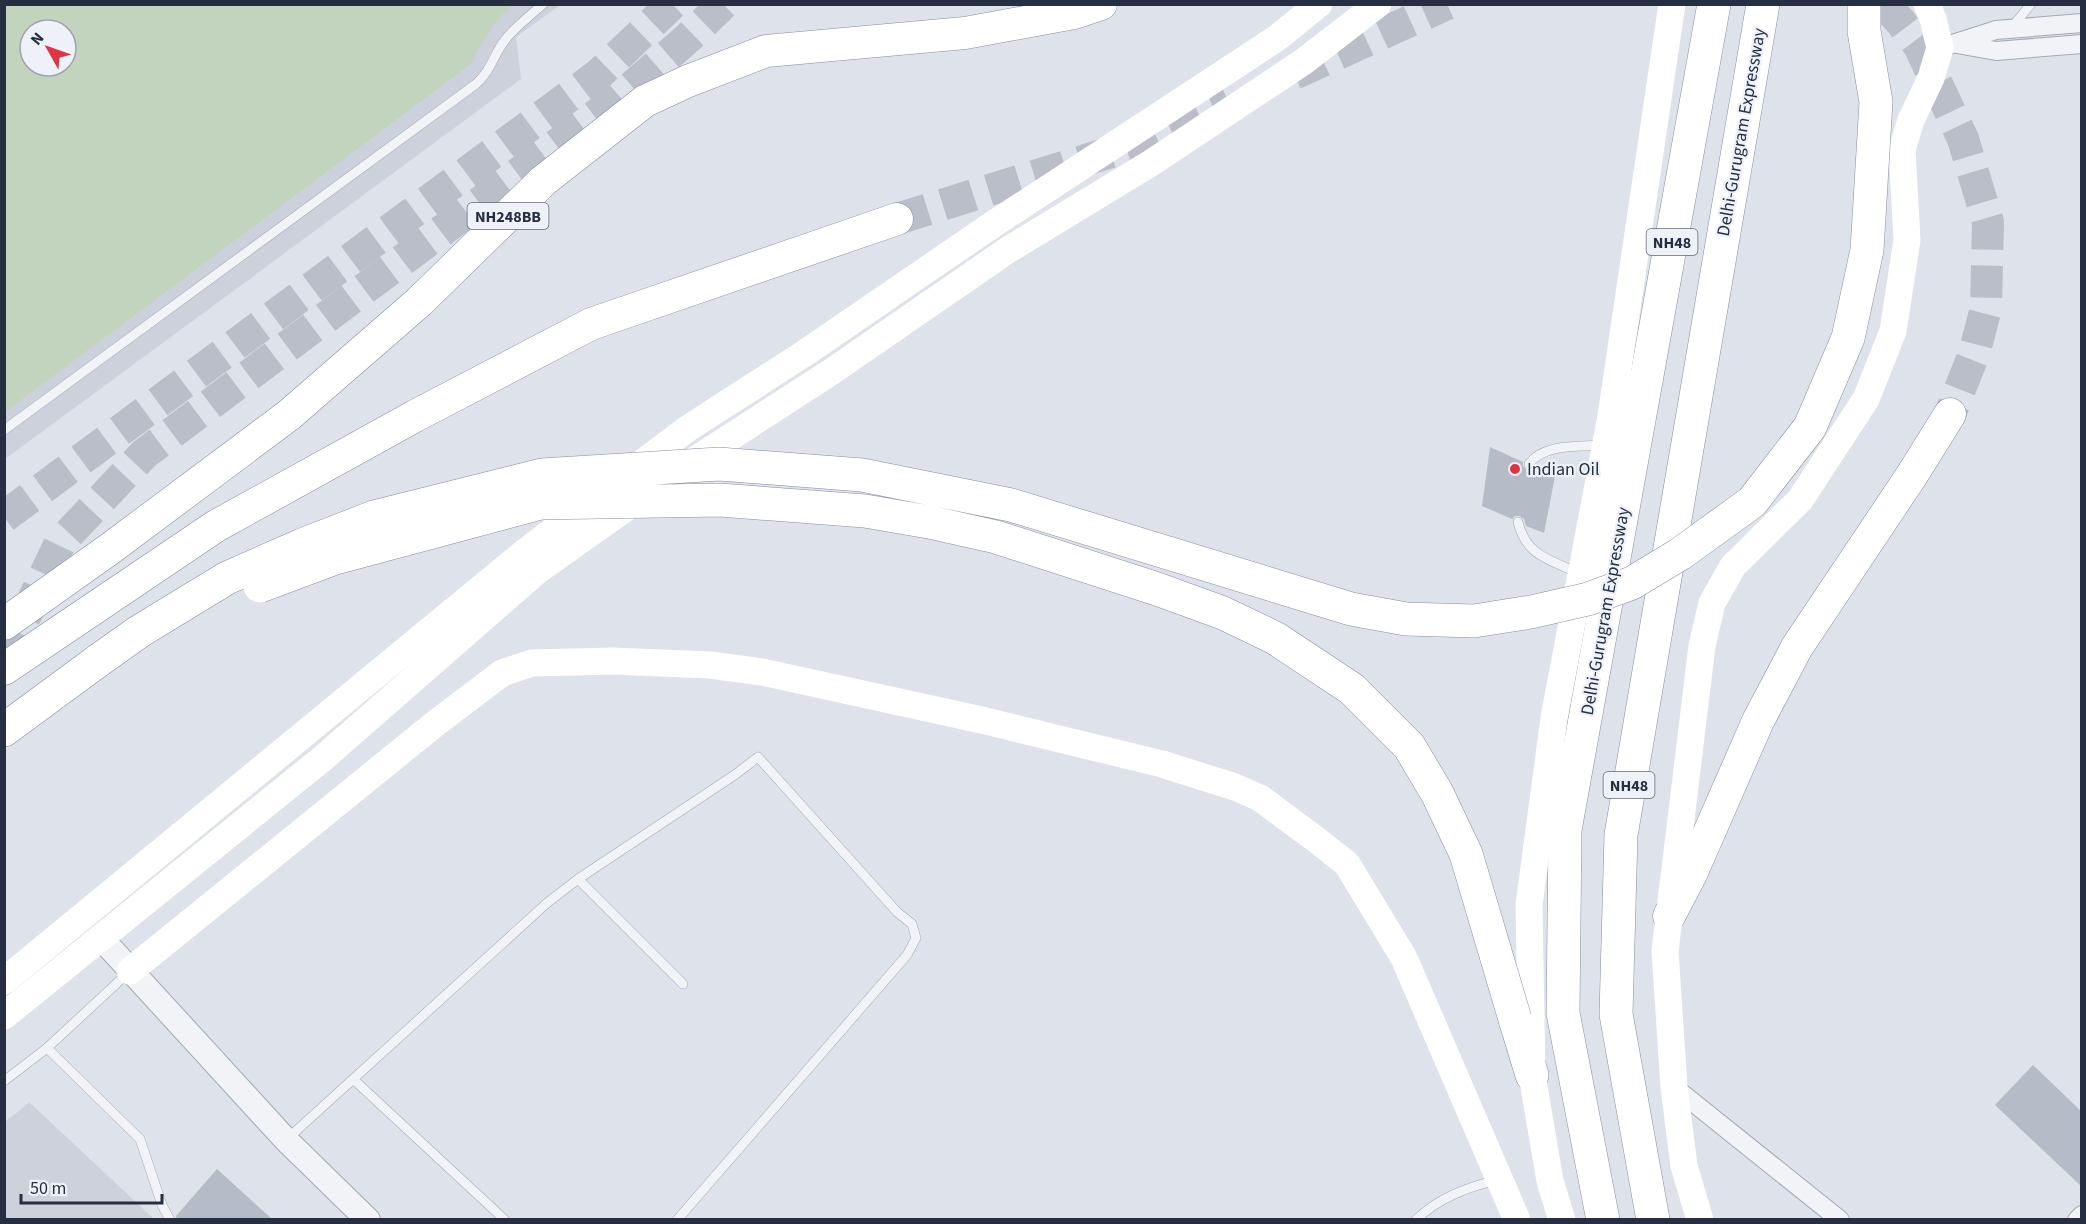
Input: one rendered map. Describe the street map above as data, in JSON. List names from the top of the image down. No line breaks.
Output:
{"streets":{"highway":["Delhi-Gurugram Expressway","NH248BB","NH48"]},"places":["Indian Oil"],"scale_bar":"50 m","north":"top left"}
